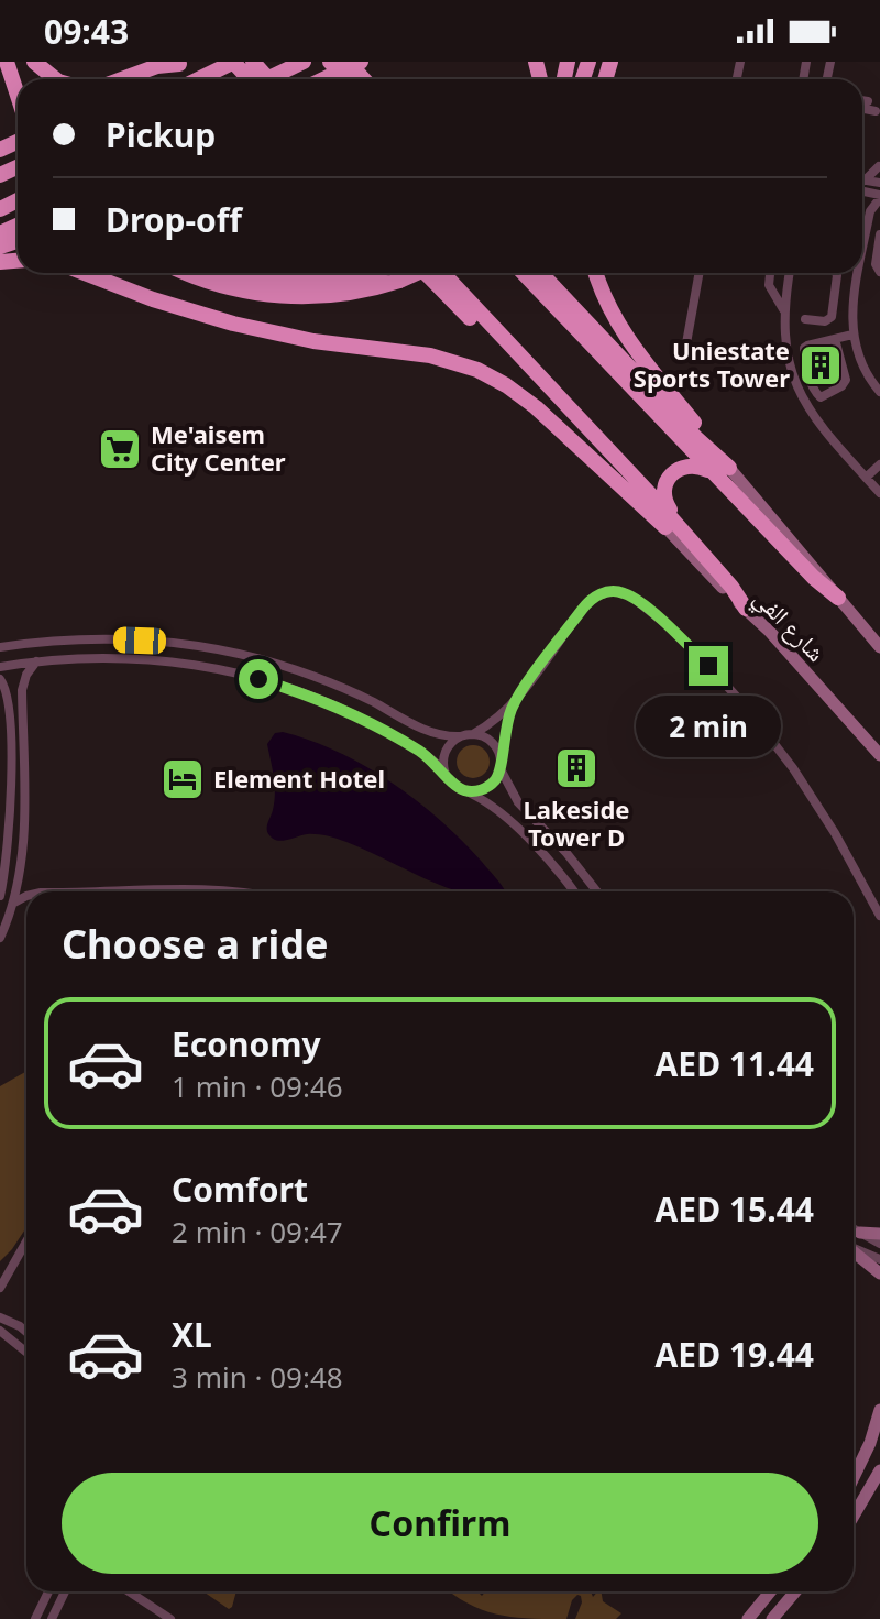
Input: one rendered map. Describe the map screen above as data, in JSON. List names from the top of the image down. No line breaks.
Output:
{"streets":{"street":["شارع الفي"]},"places":{"building":["Uniestate Sports Tower","Lakeside Tower D"],"supermarket":["Me'aisem City Center"],"hotel":["Element Hotel"]},"page":{"status":"09:43","banner":["Pickup","Drop-off"],"bubble":"2 min","heading":"Choose a ride","list":[{"name":"Economy","note":"1 min · 09:46","value":"AED 11.44"},{"name":"Comfort","note":"2 min · 09:47","value":"AED 15.44"},{"name":"XL","note":"3 min · 09:48","value":"AED 19.44"}],"buttons":"Confirm"}}
